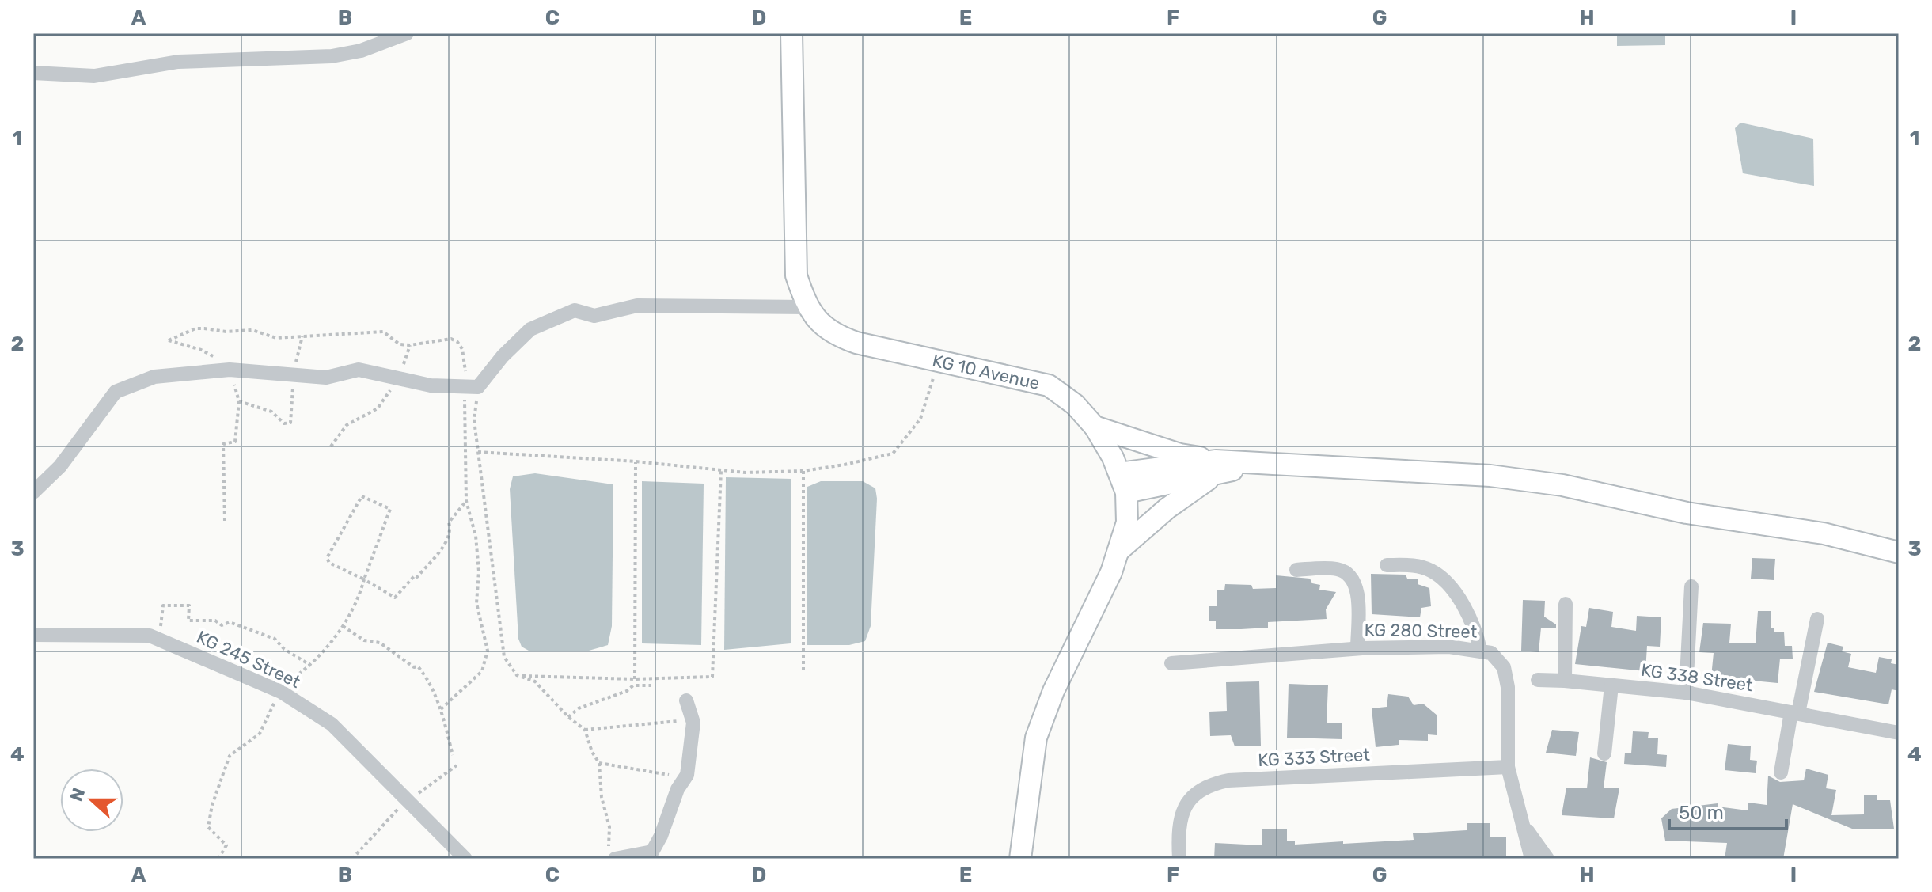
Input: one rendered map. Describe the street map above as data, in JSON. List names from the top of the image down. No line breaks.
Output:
{"streets":{"street":["KG 10 Avenue","KG 280 Street","KG 245 Street","KG 338 Street","KG 333 Street"]},"crossings":[["KG 280 Street","KG 333 Street"]],"scale_bar":"50 m","north":"left","grid":{"columns":["A","B","C","D","E","F","G","H","I"],"rows":["1","2","3","4"]}}
